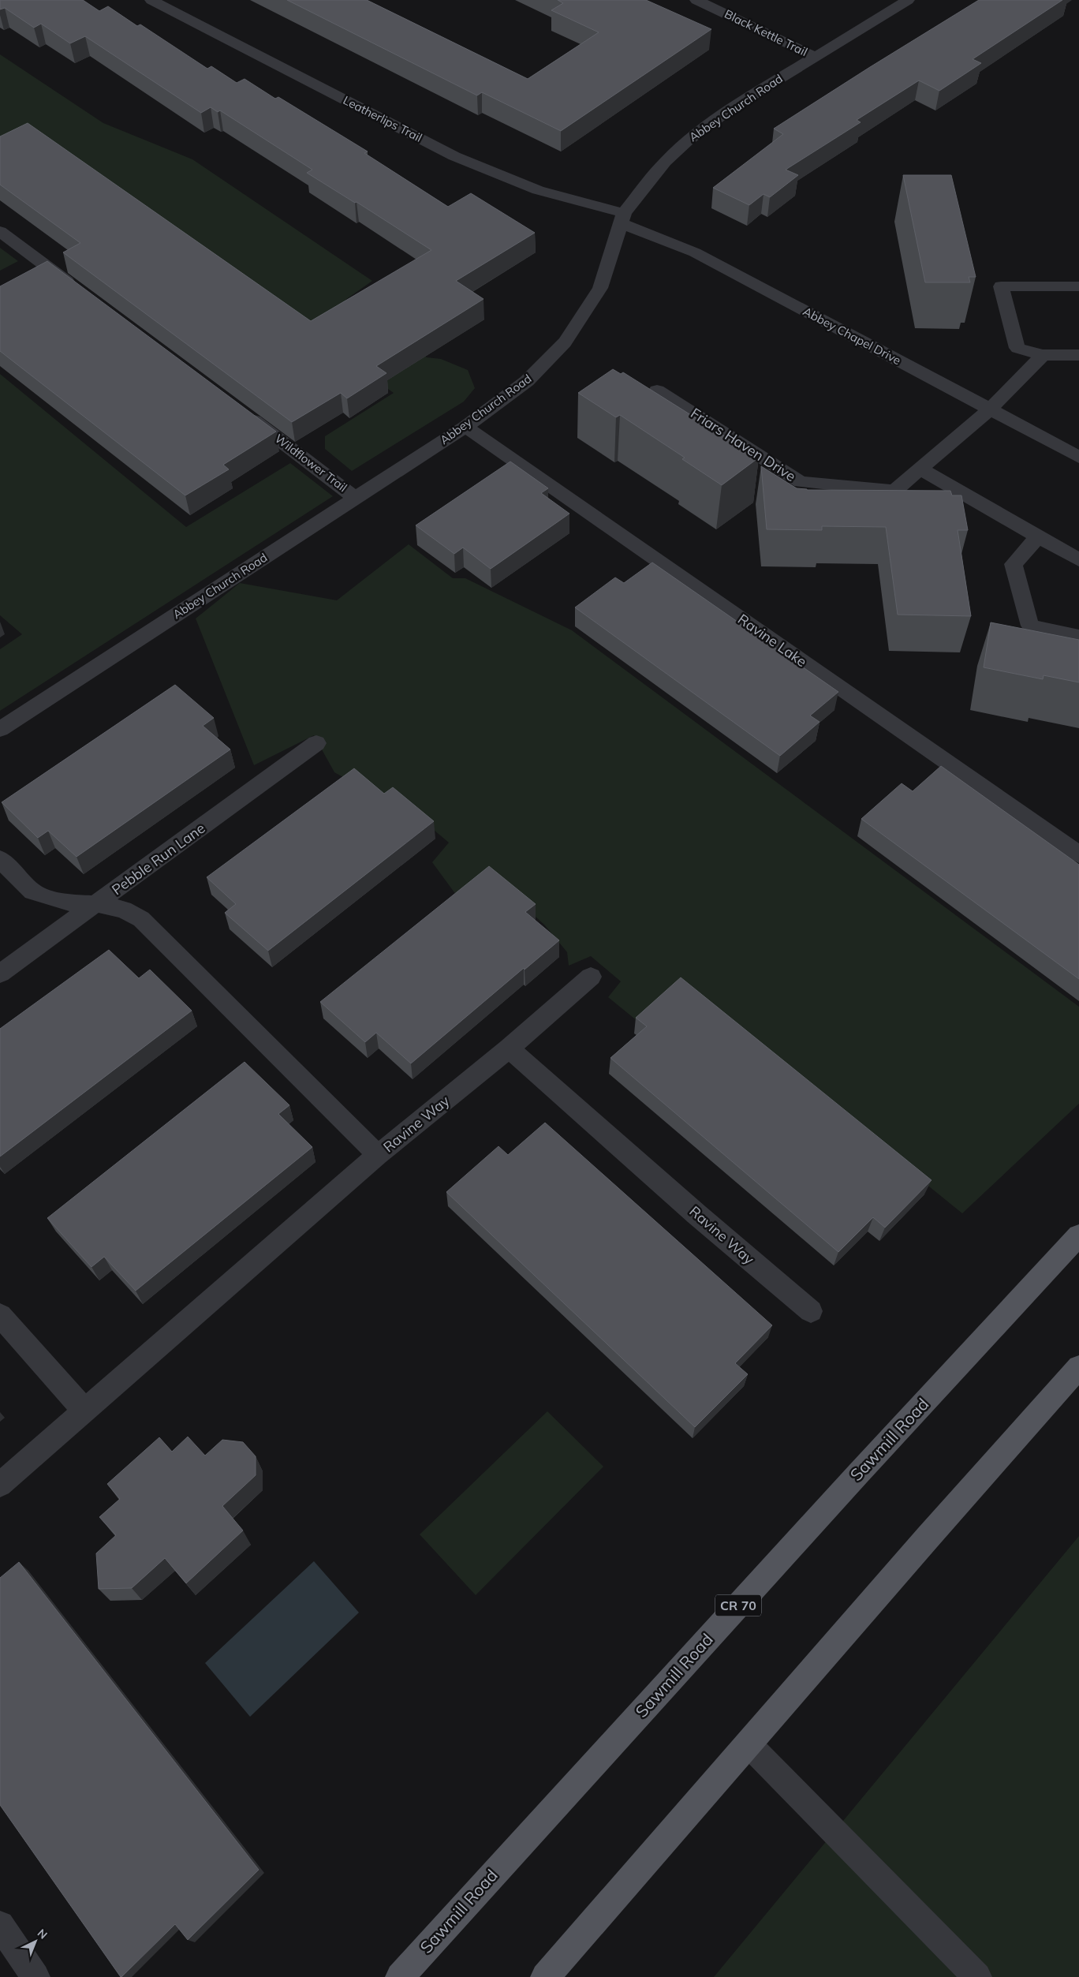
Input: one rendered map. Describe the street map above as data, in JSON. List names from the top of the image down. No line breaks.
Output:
{"streets":{"main road":["Sawmill Road","CR 70"],"street":["Black Kettle Trail","Abbey Church Road","Leatherlips Trail","Abbey Chapel Drive","Friars Haven Drive","Wildflower Trail","Ravine Lake","Pebble Run Lane","Ravine Way"]},"crossings":[["Black Kettle Trail","Abbey Church Road"],["Abbey Church Road","Leatherlips Trail"],["Abbey Church Road","Abbey Chapel Drive"],["Abbey Church Road","Wildflower Trail"],["Abbey Church Road","Ravine Lake"],["Leatherlips Trail","Abbey Chapel Drive"],["Abbey Chapel Drive","Friars Haven Drive"],["Pebble Run Lane","Ravine Way"]],"north":"top right"}
